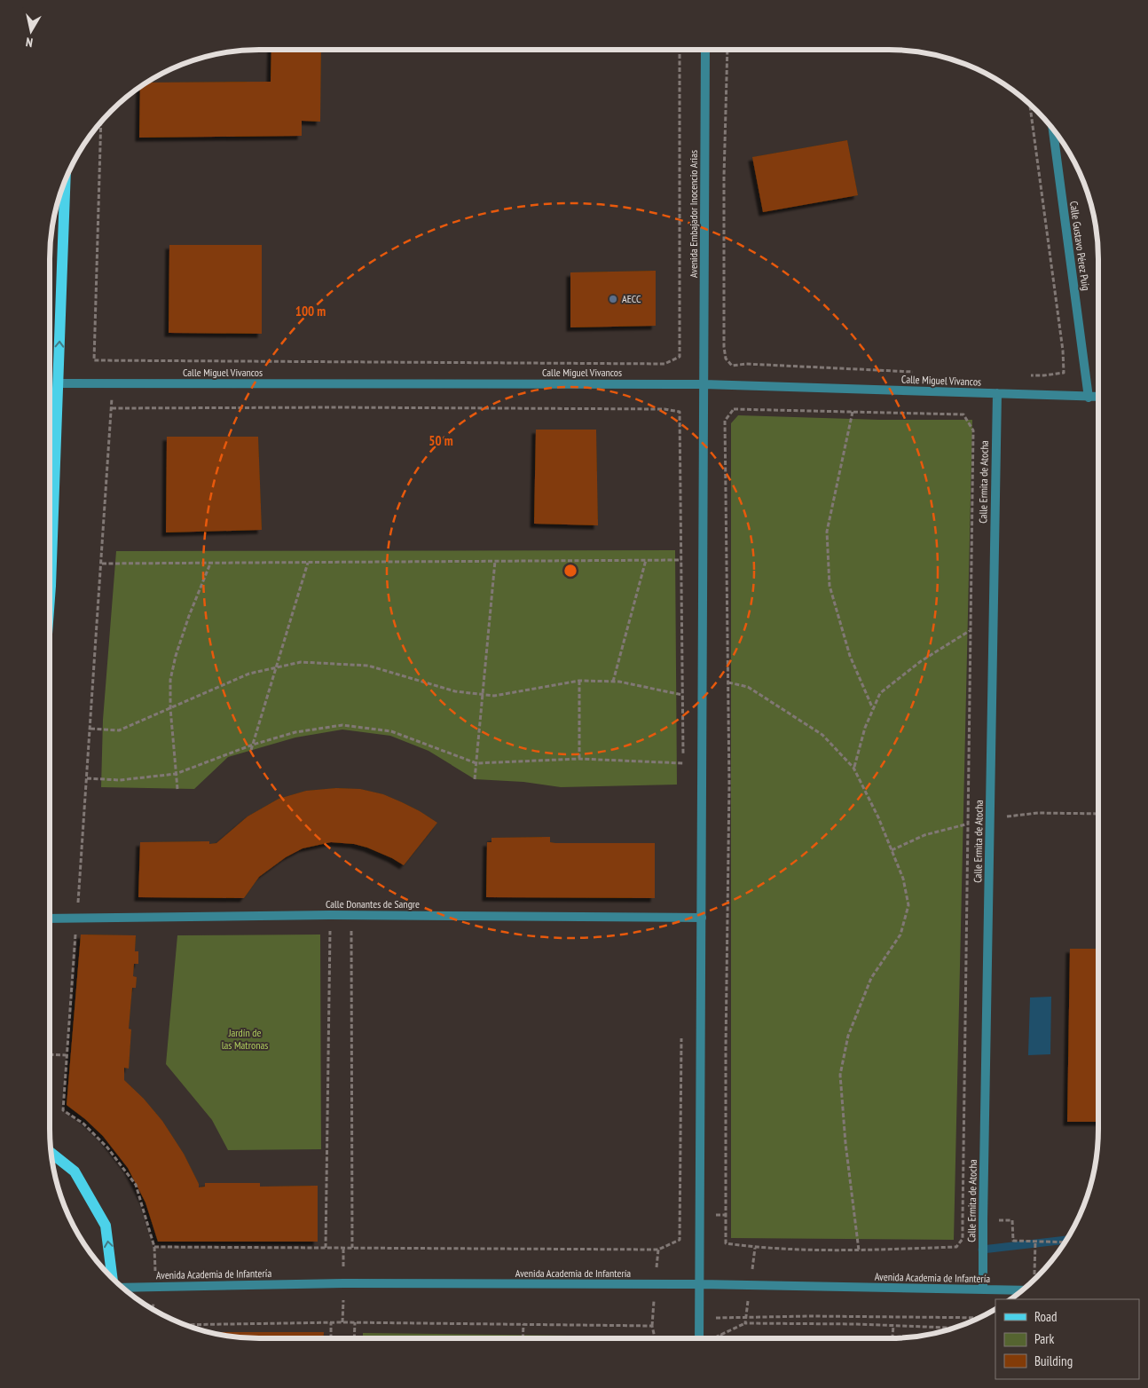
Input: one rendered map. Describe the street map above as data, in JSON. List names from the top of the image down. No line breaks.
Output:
{"streets":{"street":["Avenida Embajador Inocencio Arias","Calle Gustavo Pérez Puig","Calle Miguel Vivancos","Calle Ermita de Atocha","Calle Donantes de Sangre","Avenida Academia de Infantería"]},"crossings":[["Avenida Embajador Inocencio Arias","Calle Miguel Vivancos"],["Avenida Embajador Inocencio Arias","Calle Donantes de Sangre"],["Avenida Embajador Inocencio Arias","Avenida Academia de Infantería"],["Calle Gustavo Pérez Puig","Calle Miguel Vivancos"],["Calle Miguel Vivancos","Calle Ermita de Atocha"],["Calle Ermita de Atocha","Avenida Academia de Infantería"]],"parks":["Jardín de las Matronas"],"places":["AECC"],"legend":["Road","Park","Building"],"north":"bottom","rings":["100 m","50 m"]}
